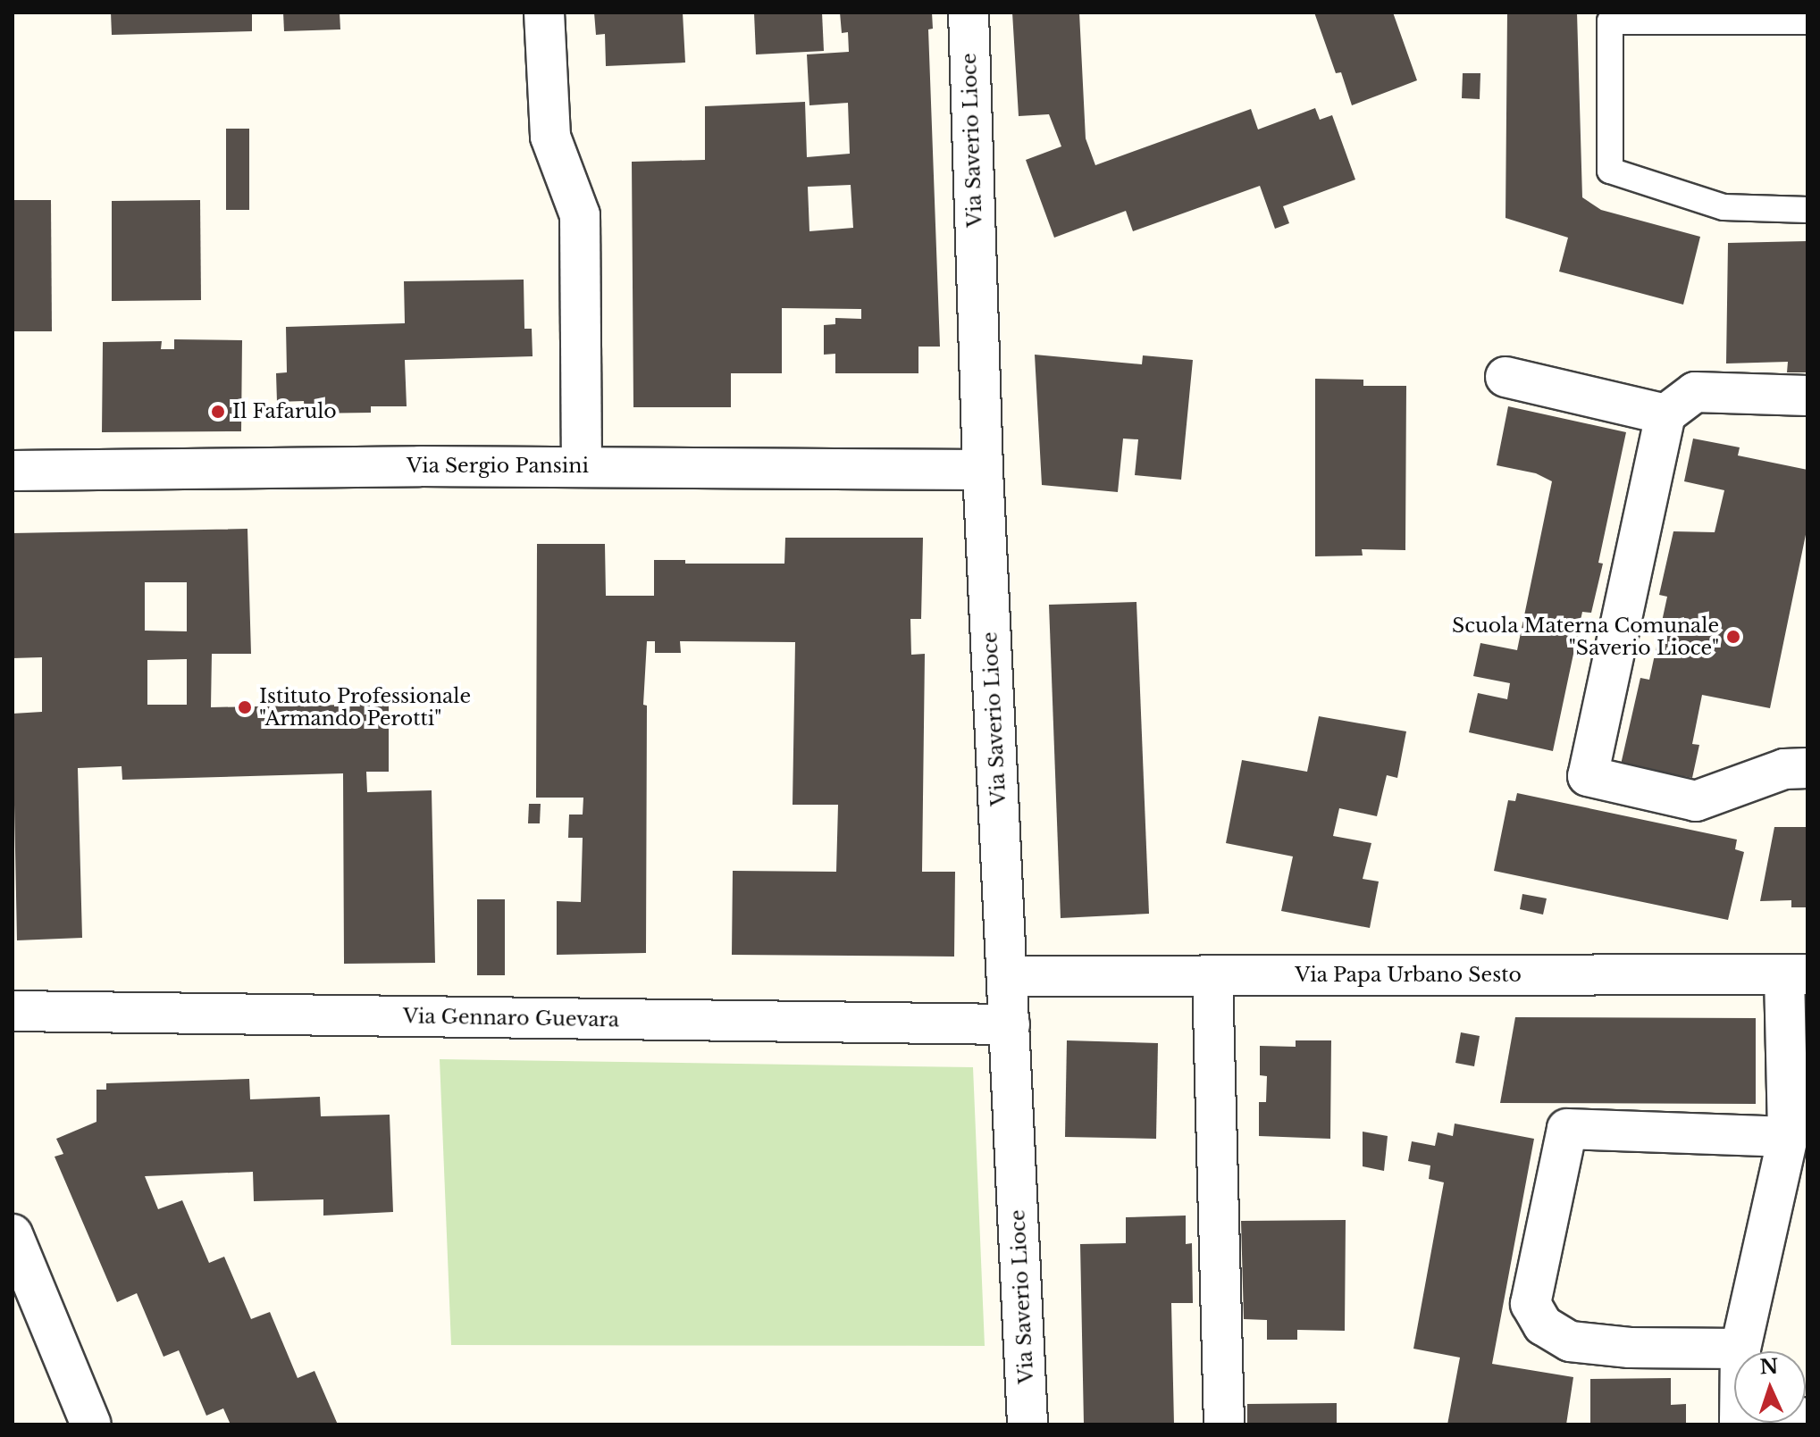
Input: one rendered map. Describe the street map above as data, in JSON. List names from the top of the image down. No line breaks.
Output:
{"streets":{"street":["Via Saverio Lioce","Via Sergio Pansini","Via Papa Urbano Sesto","Via Gennaro Guevara"]},"crossings":[["Via Saverio Lioce","Via Sergio Pansini"],["Via Saverio Lioce","Via Papa Urbano Sesto"],["Via Saverio Lioce","Via Gennaro Guevara"]],"places":["Il Fafarulo","Scuola Materna Comunale \"Saverio Lioce\"","Istituto Professionale \"Armando Perotti\""],"north":"top"}
